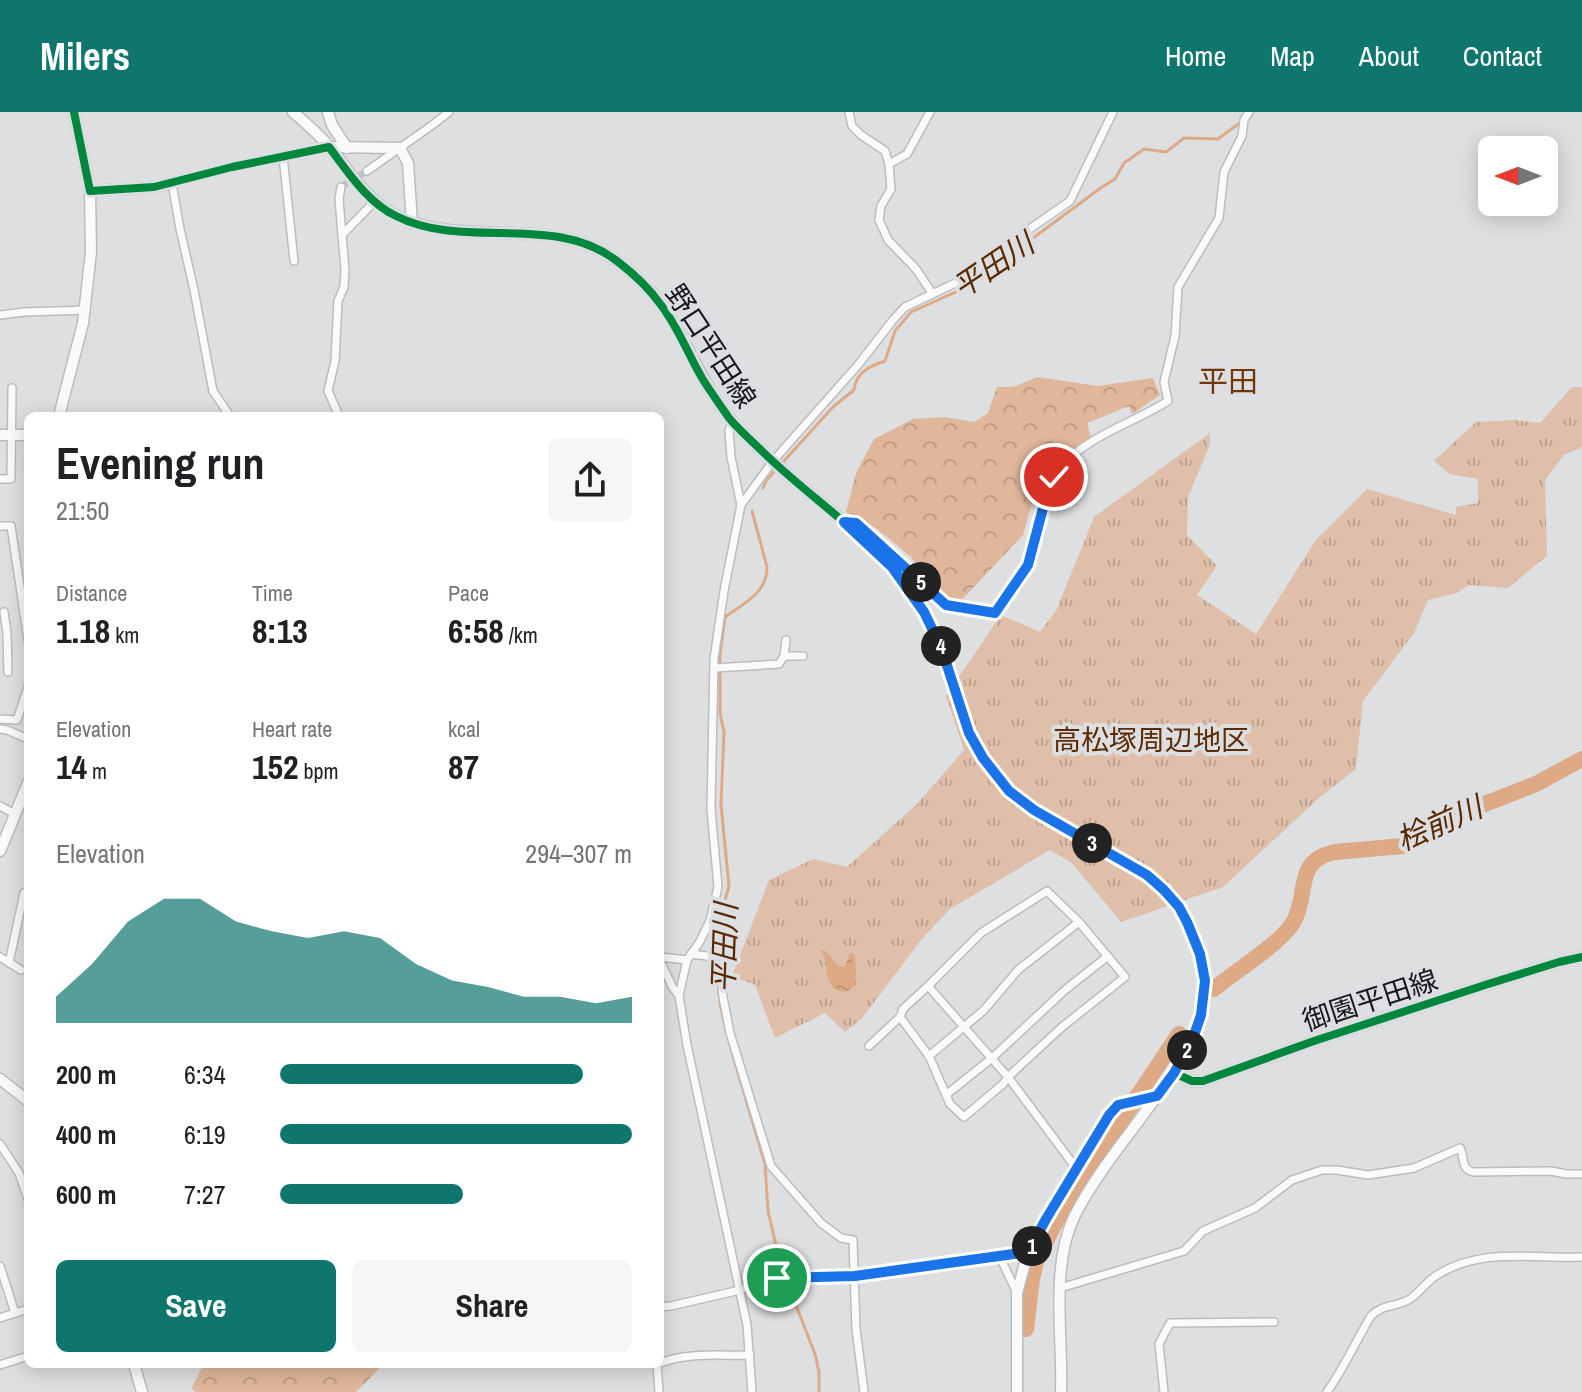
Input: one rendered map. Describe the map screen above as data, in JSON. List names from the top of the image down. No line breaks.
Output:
{"streets":{"main road":["野口平田線","御園平田線"]},"crossings":[["野口平田線","御園平田線"]],"districts":["平田"],"water":["平田川","桧前川"],"parks":["高松塚周辺地区"],"north":"left","page":{"header":"Milers","nav":["Home","Map","About","Contact"],"heading":["Evening run","21:50"],"stats":[["Distance","1.18 km"],["Time","8:13"],["Pace","6:58 /km"],["Elevation","14 m"],["Heart rate","152 bpm"],["kcal","87"]],"pins":["5","4","3","2","1"],"chart":["Elevation","294–307 m"],"list":[{"name":"200 m","note":"6:34"},{"name":"400 m","note":"6:19"},{"name":"600 m","note":"7:27"}],"buttons":["Save","Share"]}}
